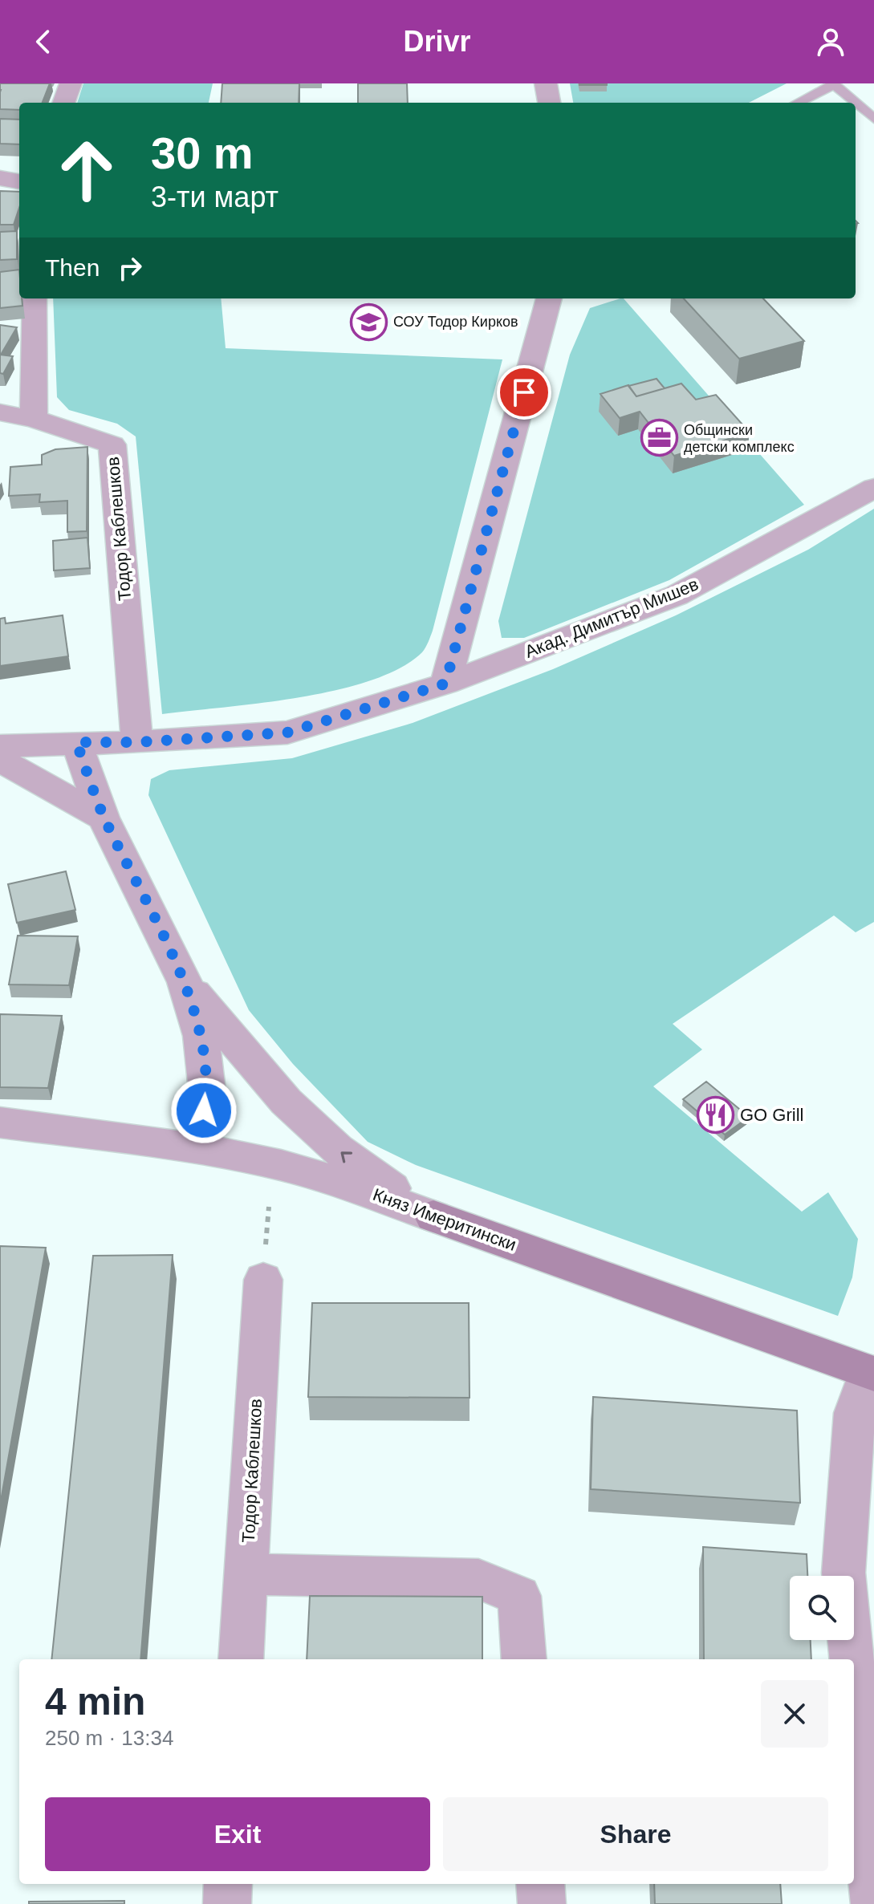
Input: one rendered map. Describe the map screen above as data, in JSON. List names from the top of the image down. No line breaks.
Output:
{"streets":{"street":["Тодор Каблешков","Акад. Димитър Мишев","Княз Имеритински"]},"crossings":[["Тодор Каблешков","Акад. Димитър Мишев"]],"places":{"school or university":["СОУ Тодор Кирков"],"office":["Общински детски комплекс"],"restaurant":["GO Grill"]},"page":{"header":"Drivr","turn":["30 m","3-ти март"],"then":"Then","heading":["4 min","250 m · 13:34"],"buttons":["Exit","Share"]}}
